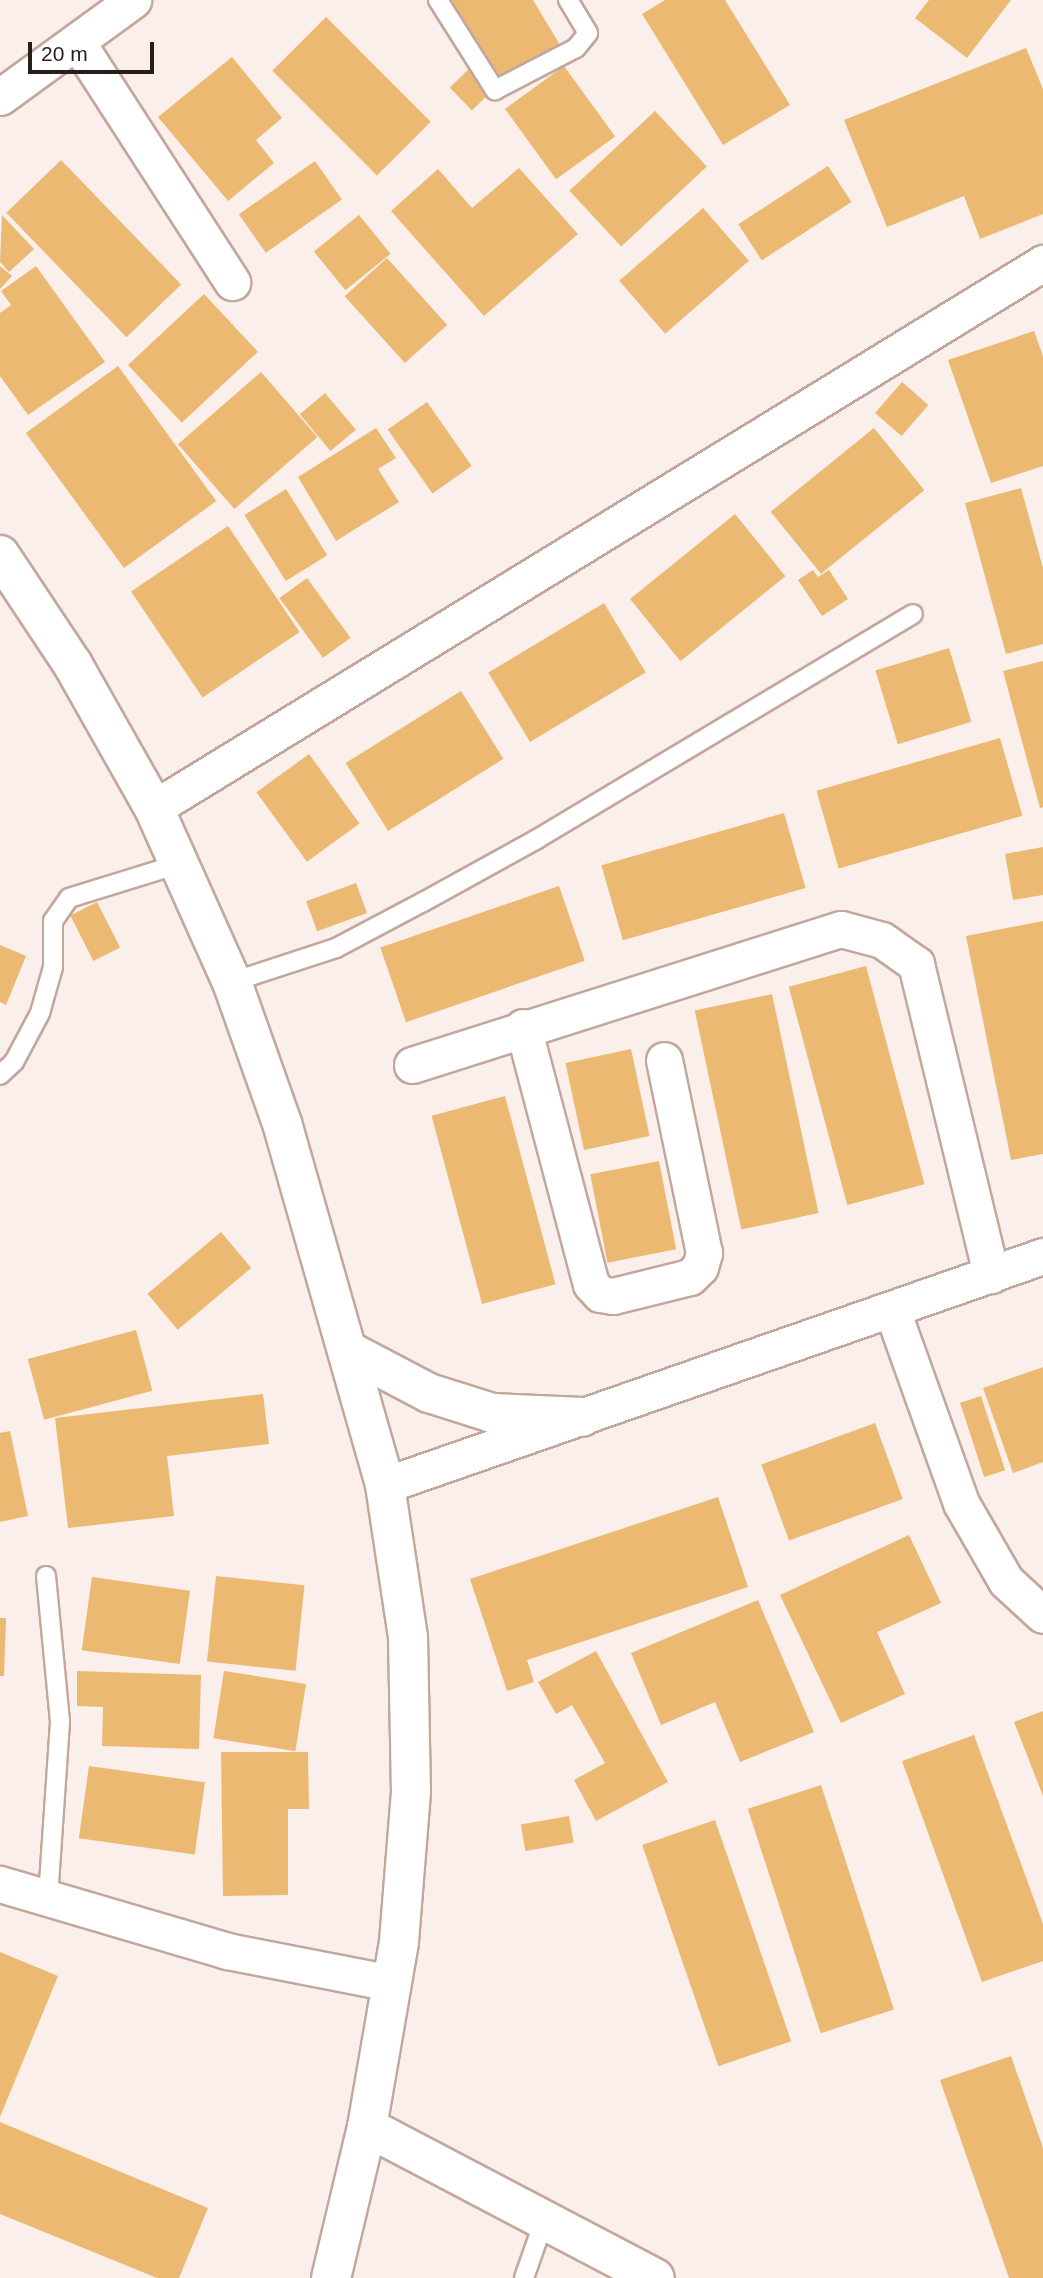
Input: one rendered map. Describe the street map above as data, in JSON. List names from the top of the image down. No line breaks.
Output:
{"scale_bar":"20 m"}
